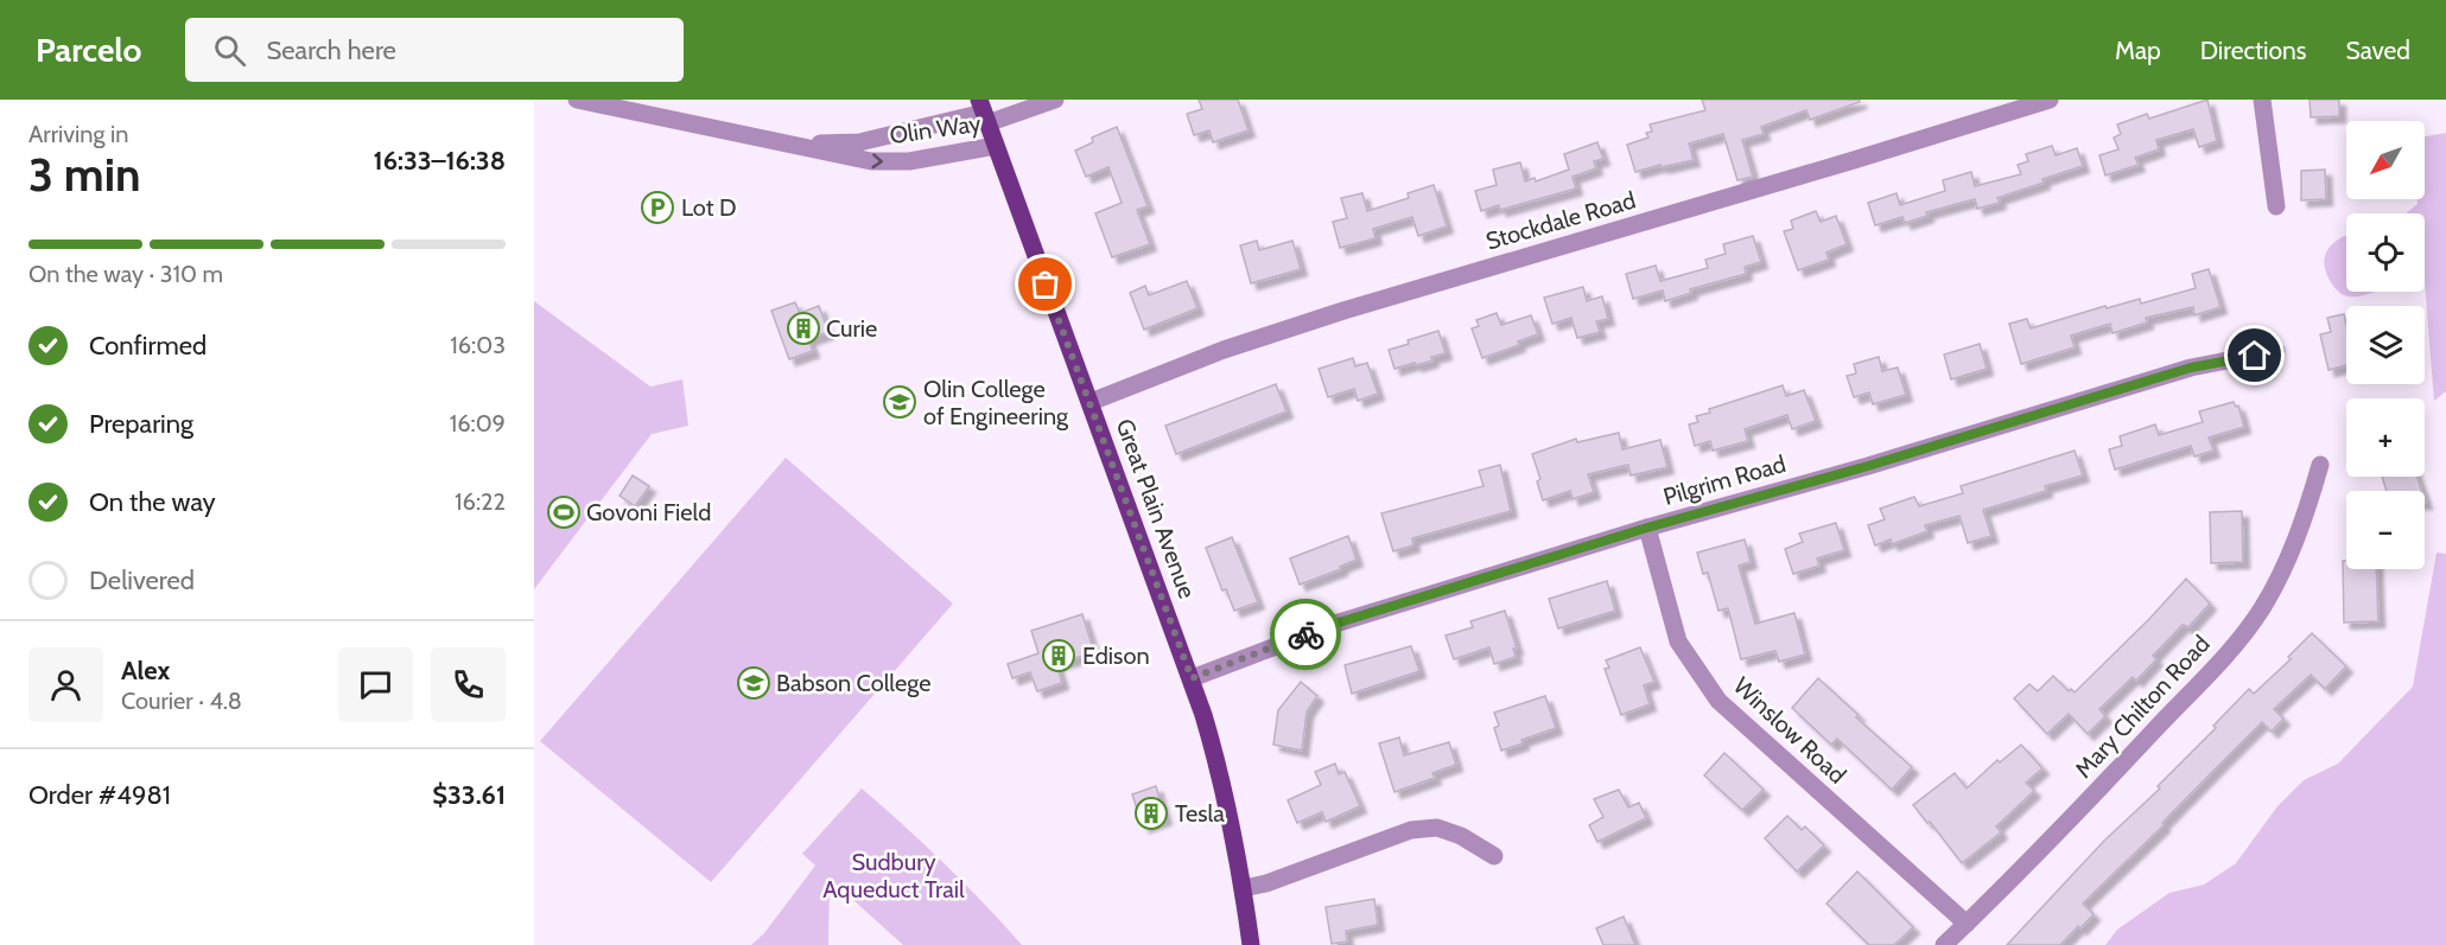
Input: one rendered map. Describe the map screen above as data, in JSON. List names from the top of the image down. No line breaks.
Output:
{"streets":{"main road":["Great Plain Avenue"],"street":["Olin Way","Stockdale Road","Pilgrim Road","Mary Chilton Road","Winslow Road"]},"crossings":[["Olin Way","Great Plain Avenue"],["Stockdale Road","Great Plain Avenue"],["Pilgrim Road","Great Plain Avenue"],["Pilgrim Road","Winslow Road"],["Mary Chilton Road","Winslow Road"]],"parks":["Sudbury Aqueduct Trail"],"places":{"parking":["Lot D"],"building":["Curie","Edison","Tesla"],"school or university":["Olin College of Engineering","Babson College"],"sports":["Govoni Field"]},"north":"bottom left","page":{"header":"Parcelo","search":"Search here","nav":["Map","Directions","Saved"],"heading":["3 min","Arriving in","16:33–16:38"],"panel":["Alex","Courier · 4.8","Order #4981","$33.61"],"map_buttons":["+","−"],"bar":"On the way · 310 m","list":[["Confirmed","16:03"],["Preparing","16:09"],["On the way","16:22"],"Delivered"]}}
